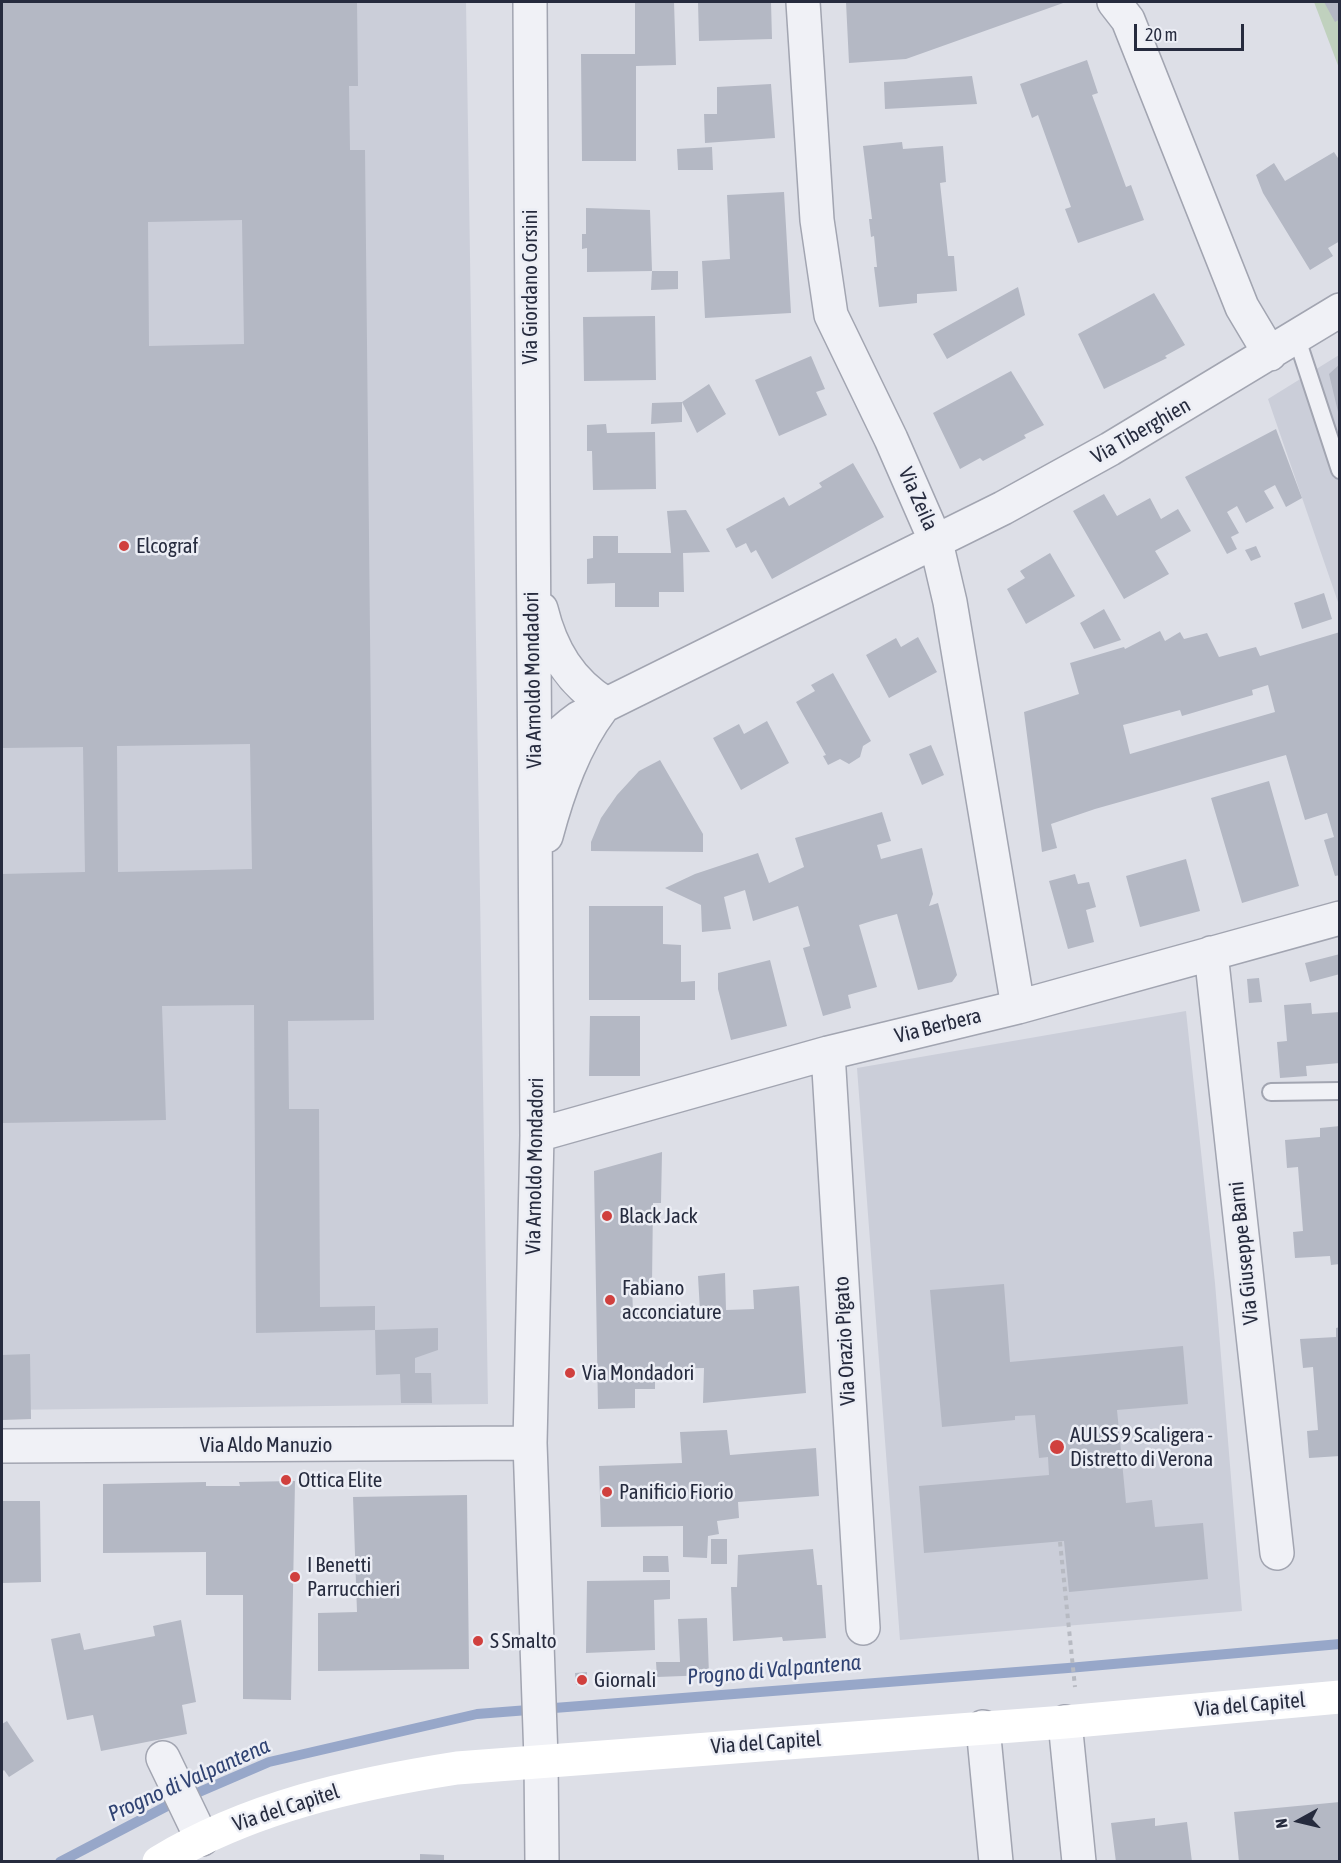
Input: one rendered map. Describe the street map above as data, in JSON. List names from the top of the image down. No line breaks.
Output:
{"streets":{"street":["Via Giordano Corsini","Via Tiberghien","Via Zeila","Via Arnoldo Mondadori","Via Berbera","Via Giuseppe Barni","Via Orazio Pigato","Via Aldo Manuzio","Via del Capitel"]},"crossings":[["Via Giordano Corsini","Via Arnoldo Mondadori"],["Via Tiberghien","Via Zeila"],["Via Tiberghien","Via Arnoldo Mondadori"],["Via Zeila","Via Berbera"],["Via Arnoldo Mondadori","Via Berbera"],["Via Arnoldo Mondadori","Via Aldo Manuzio"],["Via Arnoldo Mondadori","Via del Capitel"],["Via Berbera","Via Giuseppe Barni"],["Via Berbera","Via Orazio Pigato"]],"water":["Progno di Valpantena"],"places":["Elcograf","Black Jack","Fabiano acconciature","Via Mondadori","AULSS 9 Scaligera - Distretto di Verona","Ottica Elite","Panificio Fiorio","I Benetti Parrucchieri","S Smalto","Giornali"],"scale_bar":"20 m","north":"left"}
